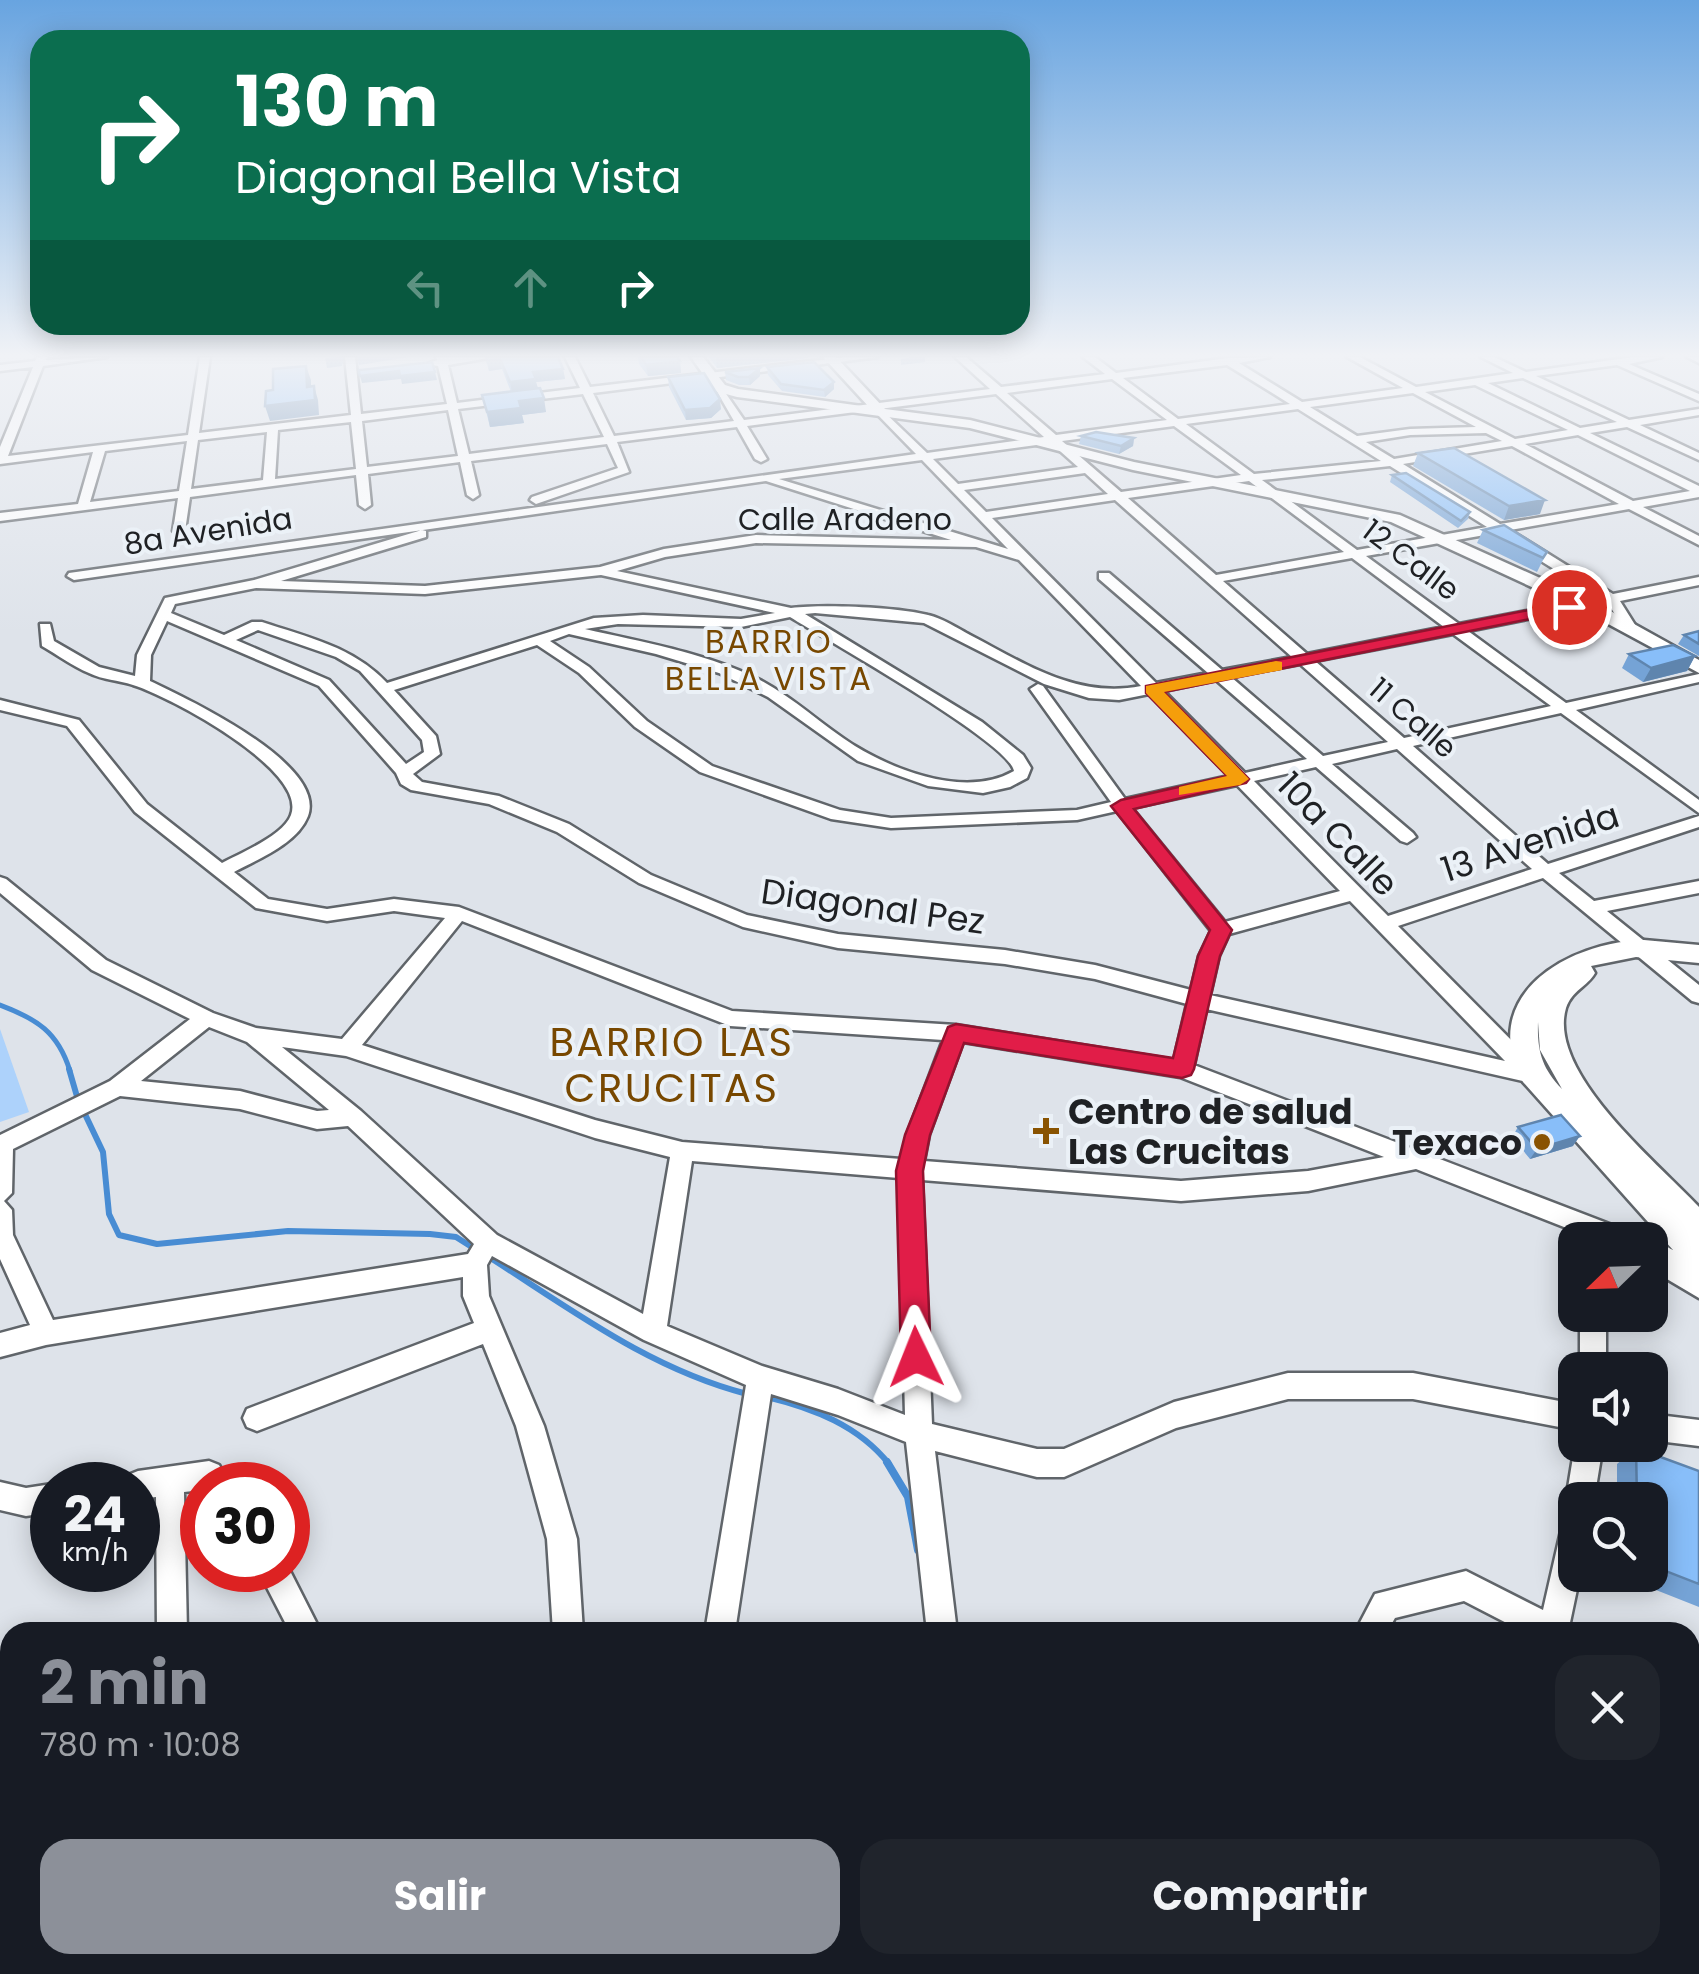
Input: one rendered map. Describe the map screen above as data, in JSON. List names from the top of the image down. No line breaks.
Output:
{"streets":{"street":["Calle Aradeno","8a Avenida","12 Calle","11 Calle","10a Calle","13 Avenida","Diagonal Pez"]},"crossings":[["8a Avenida","10a Calle"],["11 Calle","13 Avenida"],["10a Calle","13 Avenida"],["10a Calle","Diagonal Pez"]],"districts":["BARRIO BELLA VISTA","BARRIO LAS CRUCITAS"],"places":{"health":["Centro de salud Las Crucitas"],"other":["Texaco"]},"north":"bottom left","page":{"turn":["130 m","Diagonal Bella Vista"],"speed":"24 km/h","limit":"30","heading":["2 min","780 m · 10:08"],"buttons":["Salir","Compartir"]}}
